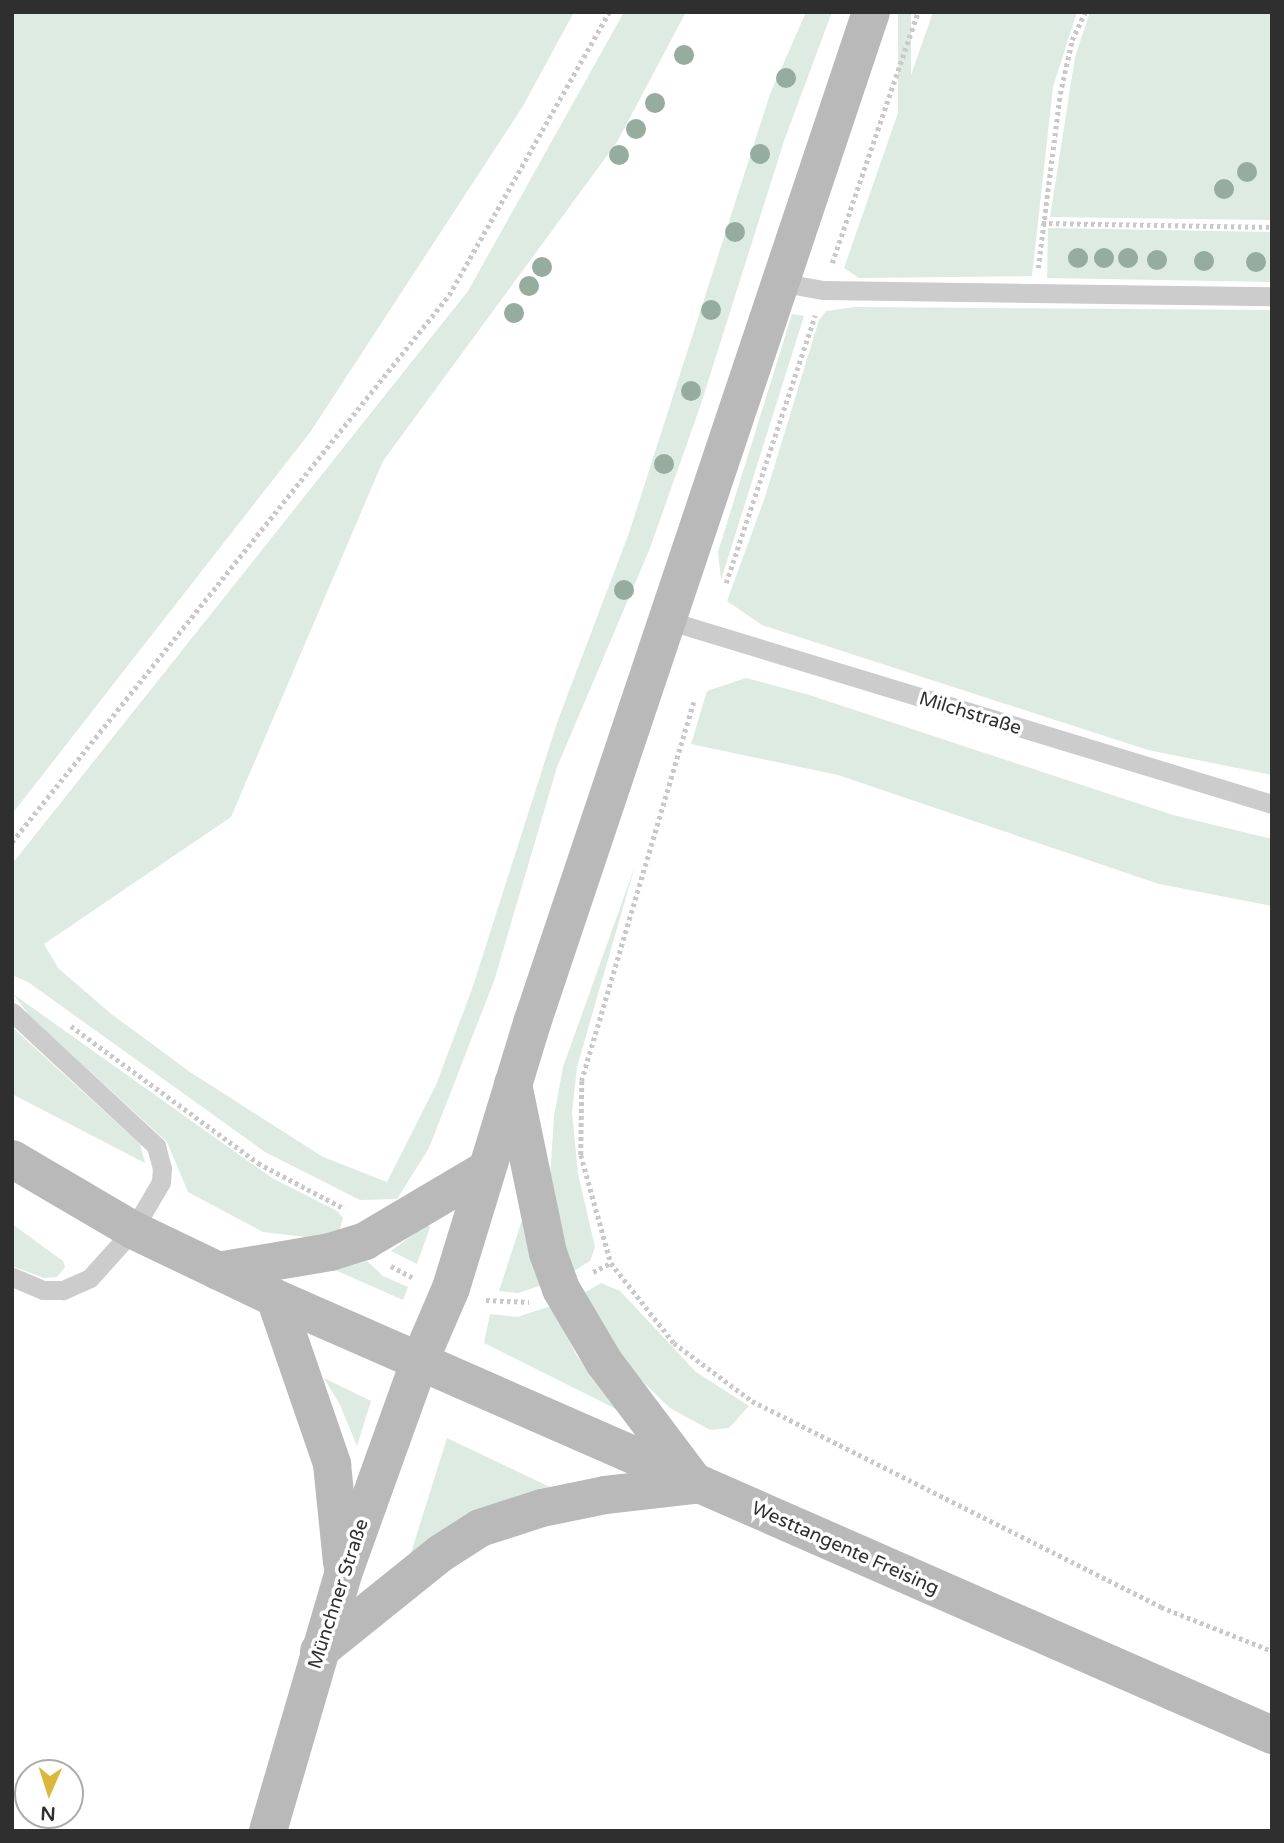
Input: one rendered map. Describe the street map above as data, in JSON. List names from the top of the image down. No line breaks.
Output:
{"streets":{"main road":["Westtangente Freising","Münchner Straße"],"lane":["Milchstraße"]},"crossings":[["Milchstraße","Münchner Straße"],["Westtangente Freising","Münchner Straße"]],"north":"bottom"}
